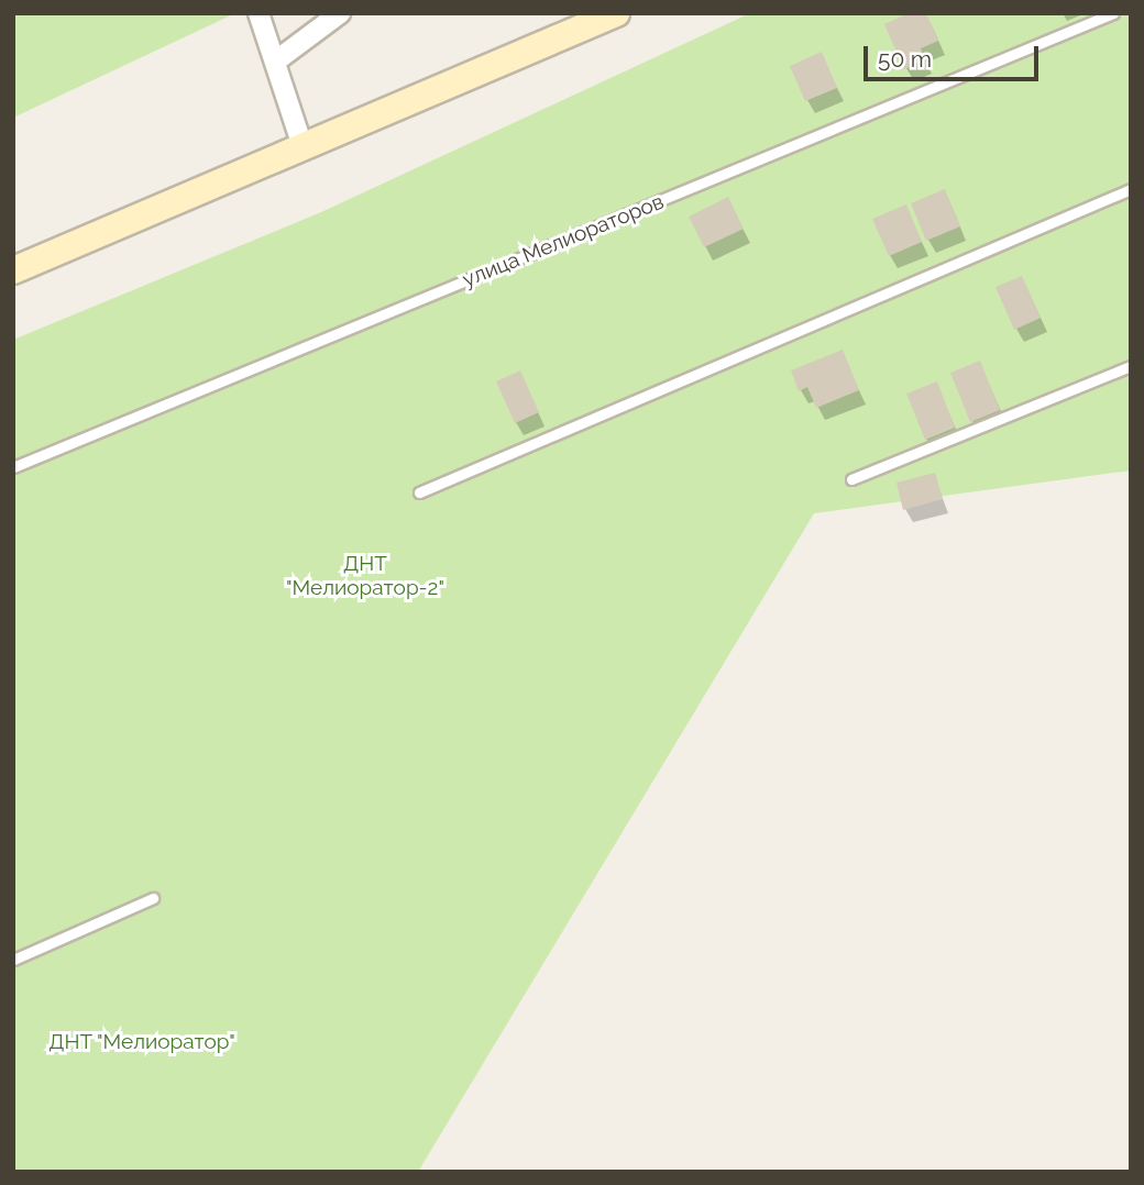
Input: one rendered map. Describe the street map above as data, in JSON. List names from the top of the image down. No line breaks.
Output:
{"streets":{"lane":["улица Мелиораторов"]},"parks":["ДНТ \"Мелиоратор-2\"","ДНТ \"Мелиоратор\""],"scale_bar":"50 m"}
